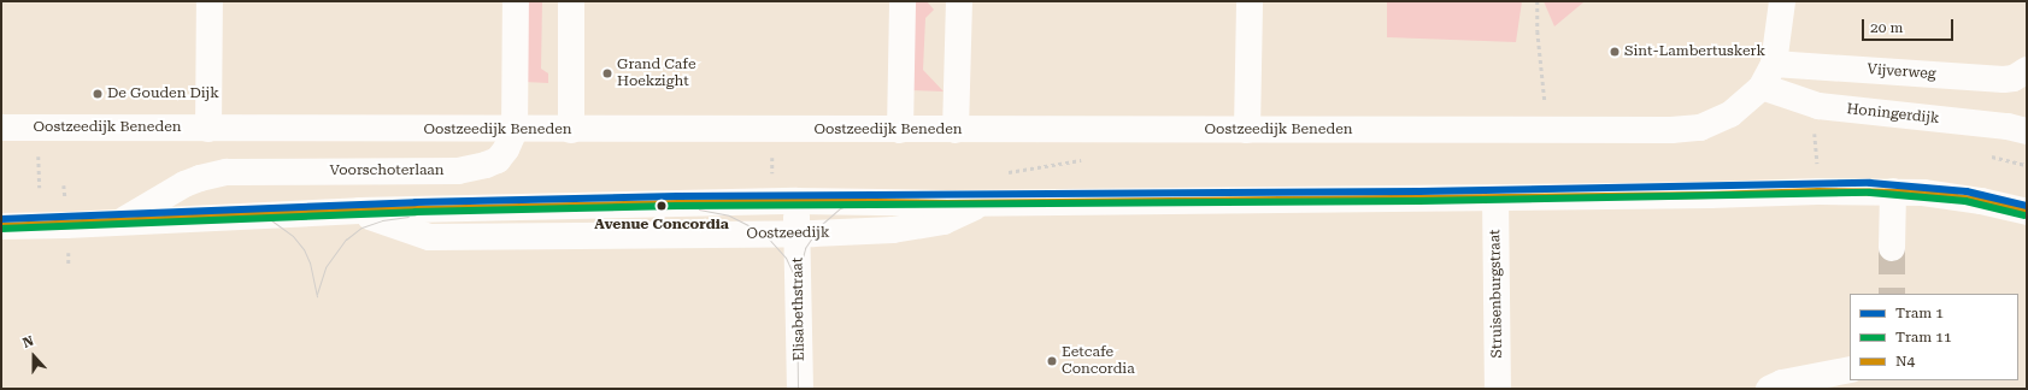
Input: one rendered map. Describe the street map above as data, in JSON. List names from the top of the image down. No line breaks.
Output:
{"streets":{"street":["Vijverweg","Honingerdijk","Oostzeedijk Beneden","Voorschoterlaan","Oostzeedijk","Struisenburgstraat","Elisabethstraat"]},"crossings":[["Vijverweg","Oostzeedijk Beneden"],["Honingerdijk","Oostzeedijk Beneden"],["Oostzeedijk Beneden","Voorschoterlaan"],["Voorschoterlaan","Oostzeedijk"],["Oostzeedijk","Struisenburgstraat"],["Oostzeedijk","Elisabethstraat"]],"places":["Sint-Lambertuskerk","Grand Cafe Hoekzight","De Gouden Dijk","Avenue Concordia","Eetcafe Concordia"],"lines":["tram line 1","transit line N4","tram line 11"],"legend":["Tram 1","Tram 11","N4"],"scale_bar":"20 m","north":"top"}
